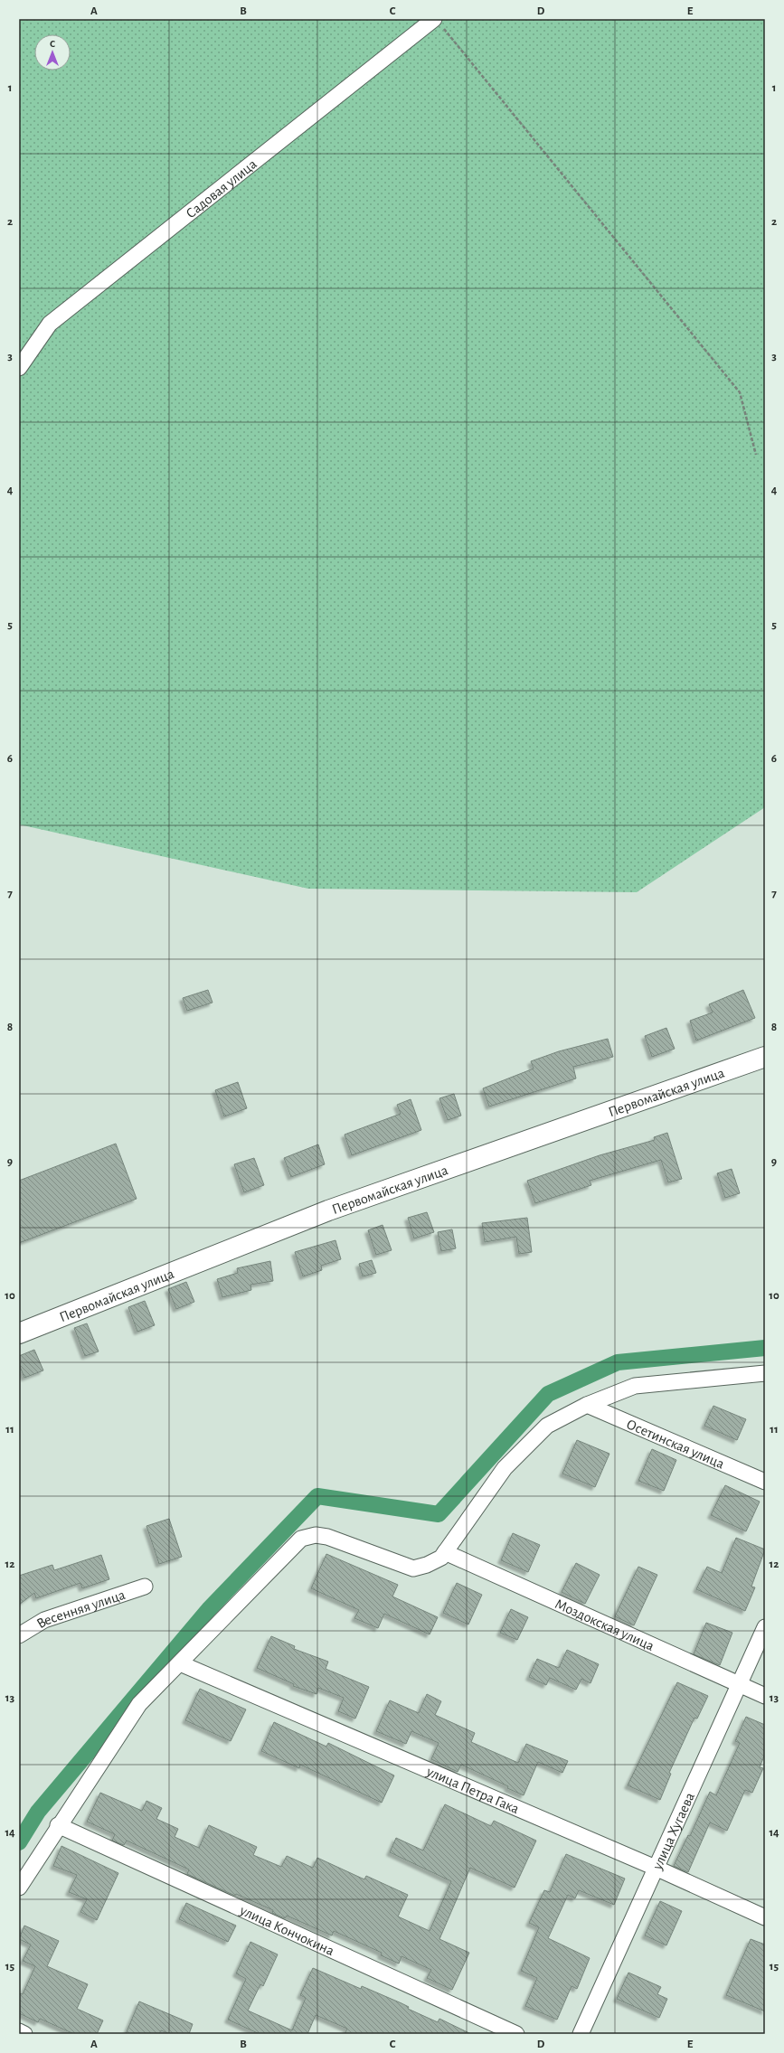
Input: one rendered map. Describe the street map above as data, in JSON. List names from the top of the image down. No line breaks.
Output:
{"streets":{"main road":["Первомайская улица"],"street":["Садовая улица","Осетинская улица","Весенняя улица","Моздокская улица","улица Петра Гака","улица Хугаева","улица Кончокина"]},"crossings":[["Моздокская улица","улица Хугаева"],["улица Петра Гака","улица Хугаева"]],"north":"top","grid":{"columns":["A","B","C","D","E"],"rows":["1","2","3","4","5","6","7","8","9","10","11","12","13","14","15"]}}
